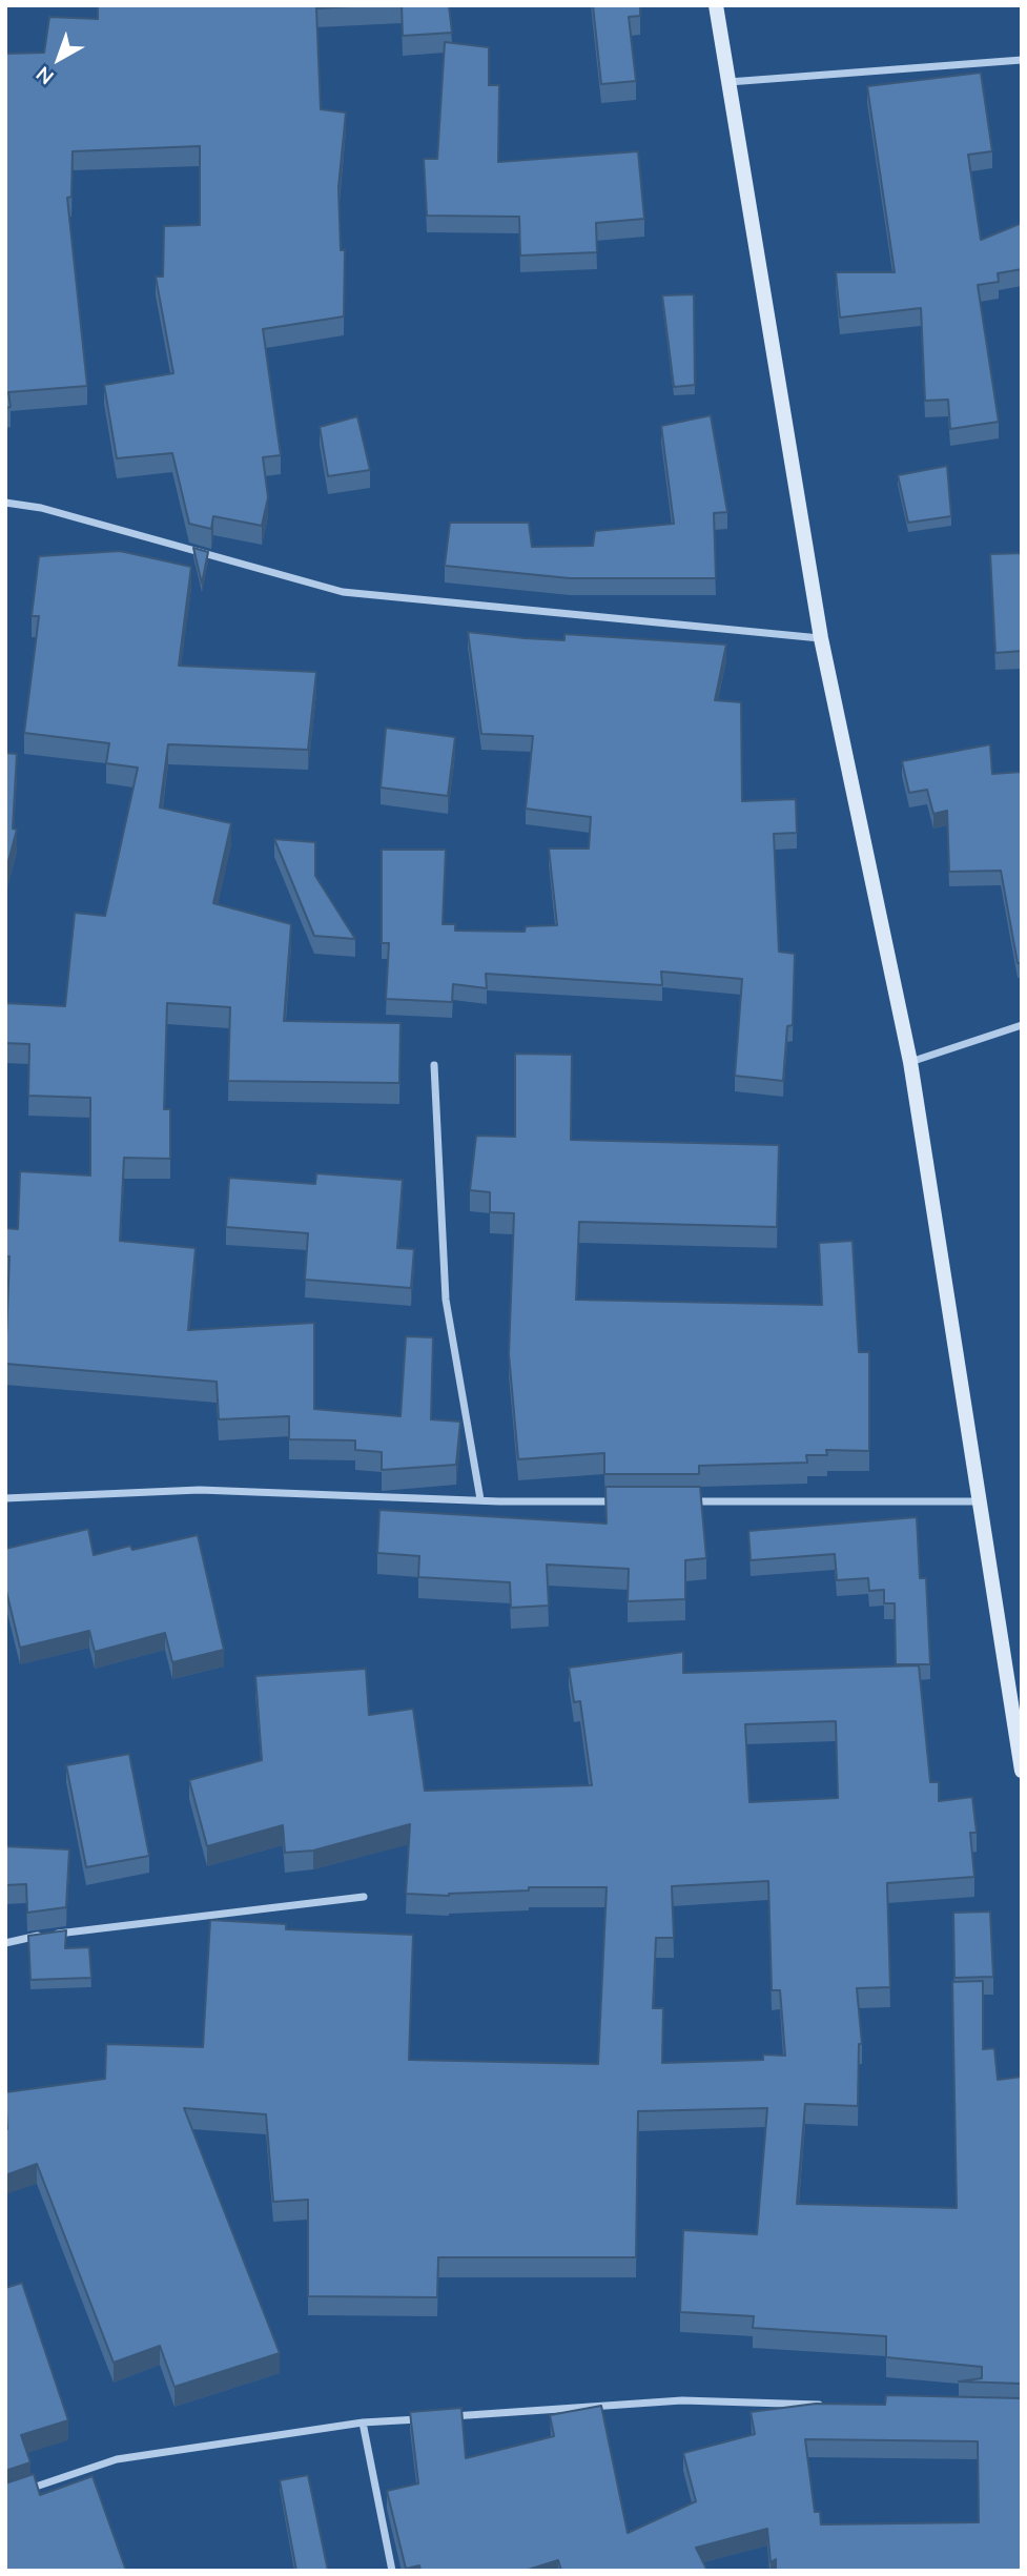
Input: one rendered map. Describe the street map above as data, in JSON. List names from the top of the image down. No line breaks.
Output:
{"north":"bottom left"}
